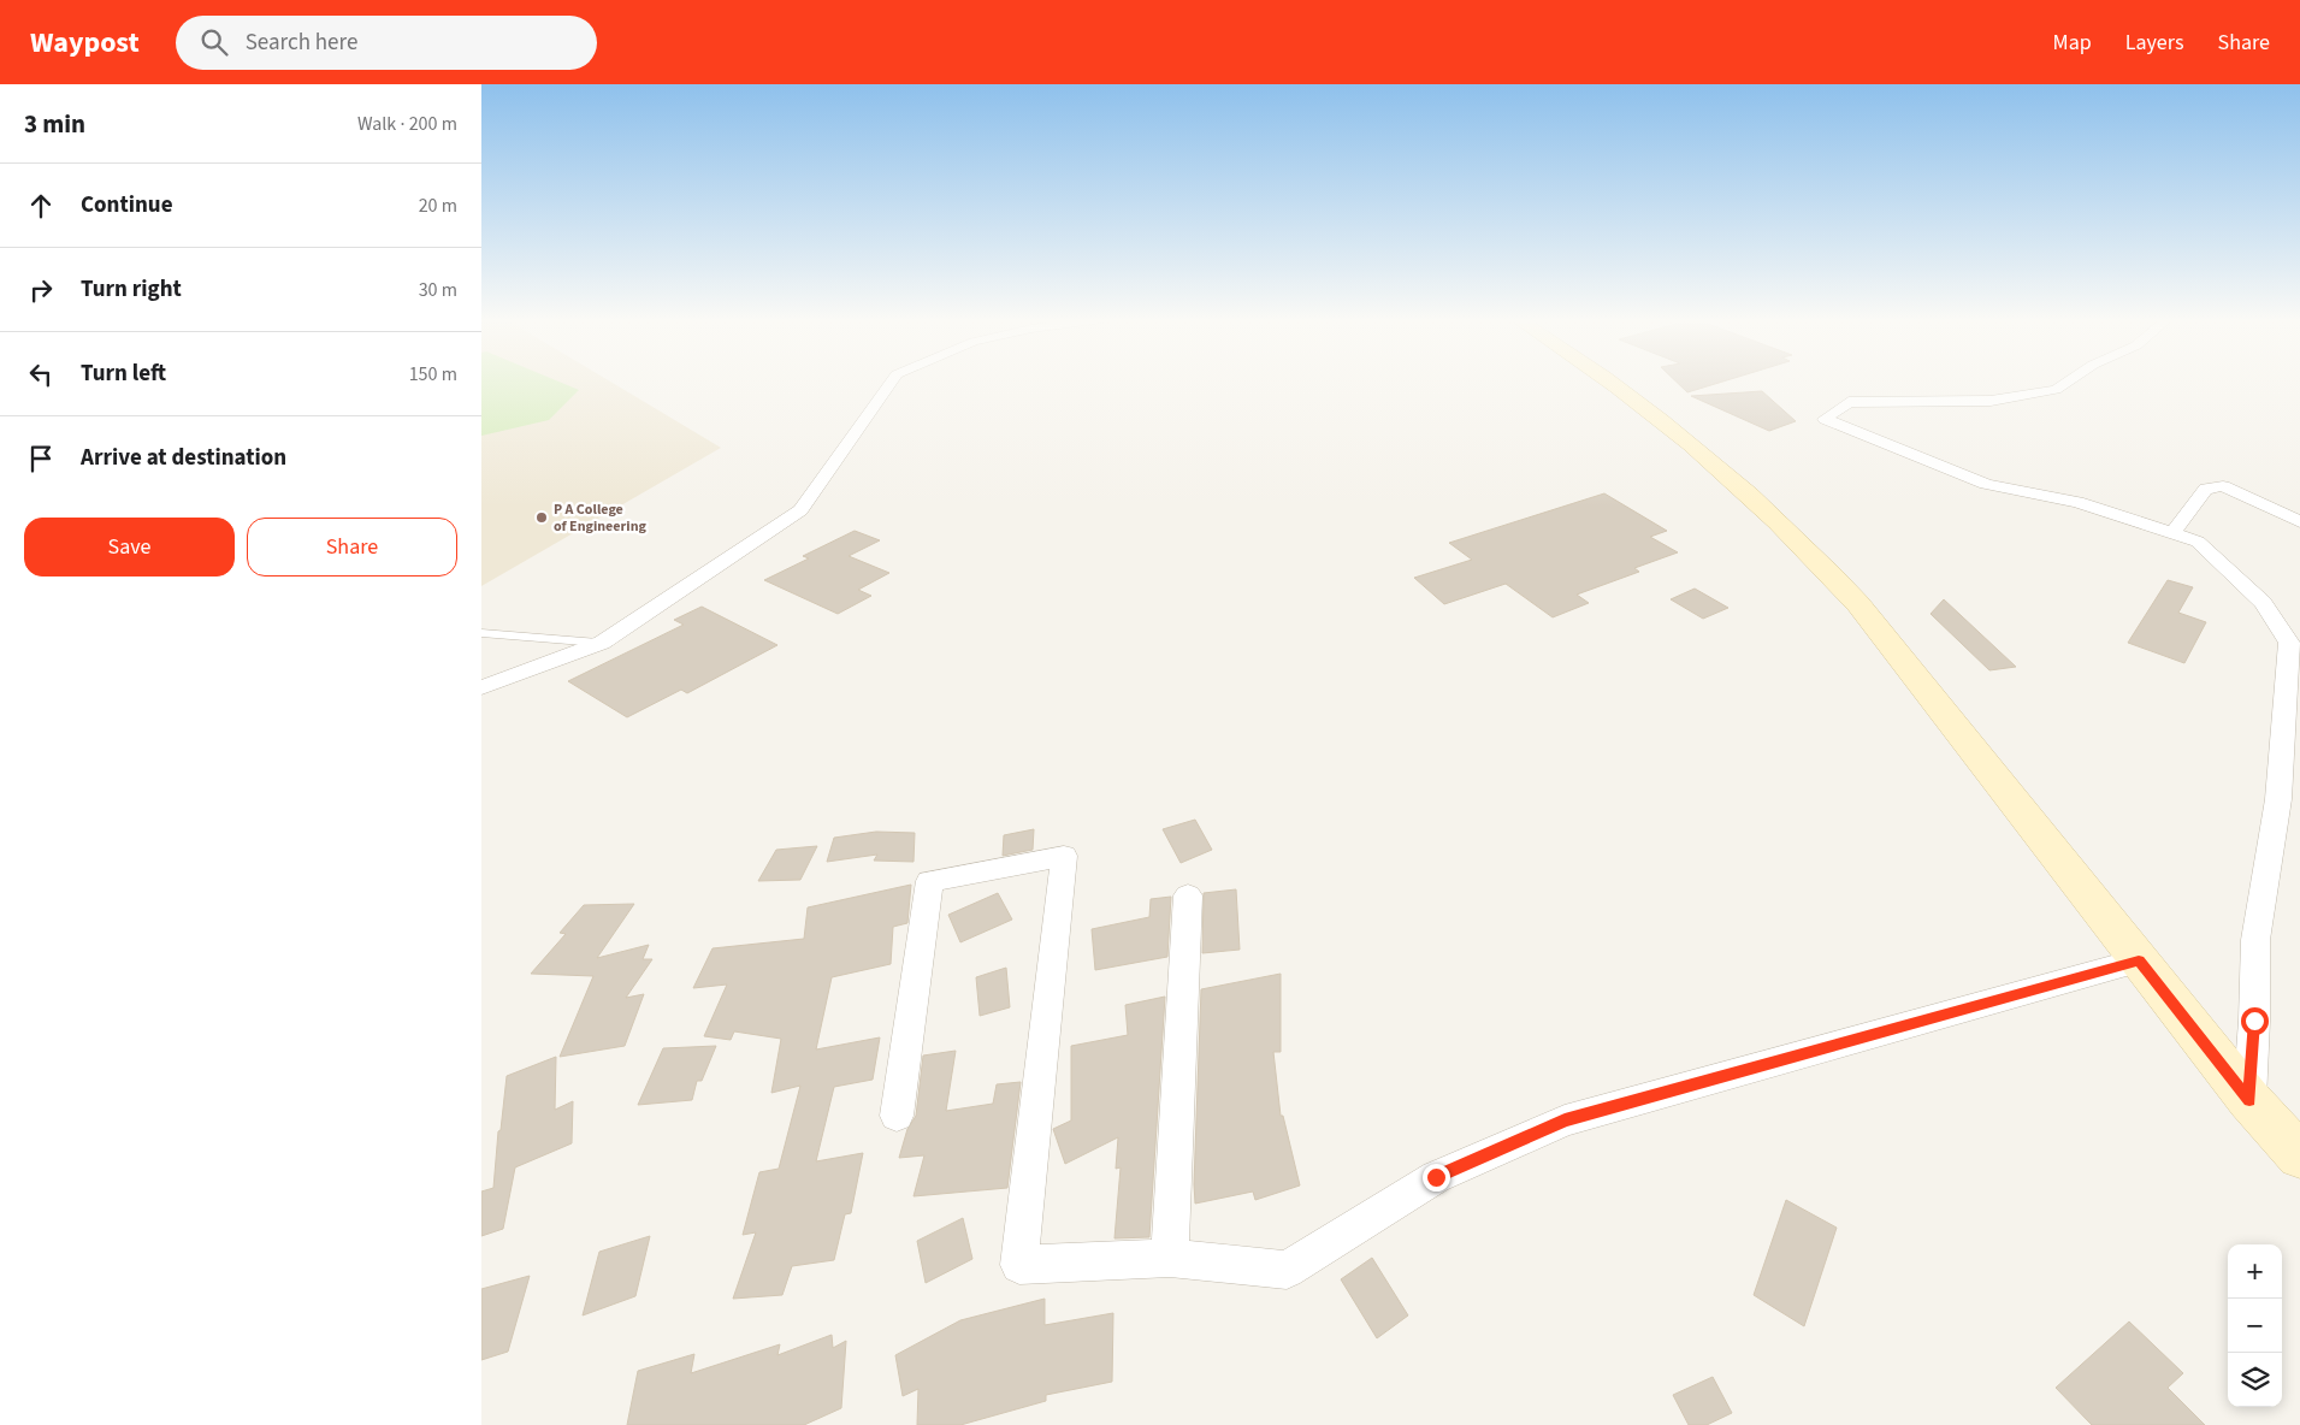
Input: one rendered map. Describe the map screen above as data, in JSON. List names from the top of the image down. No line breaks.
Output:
{"places":["P A College of Engineering"],"page":{"header":"Waypost","search":"Search here","nav":["Map","Layers","Share"],"heading":["3 min","Walk · 200 m"],"list":[["Continue","20 m"],["Turn right","30 m"],["Turn left","150 m"],"Arrive at destination"],"buttons":["Save","Share"],"map_buttons":["+","−"]}}
